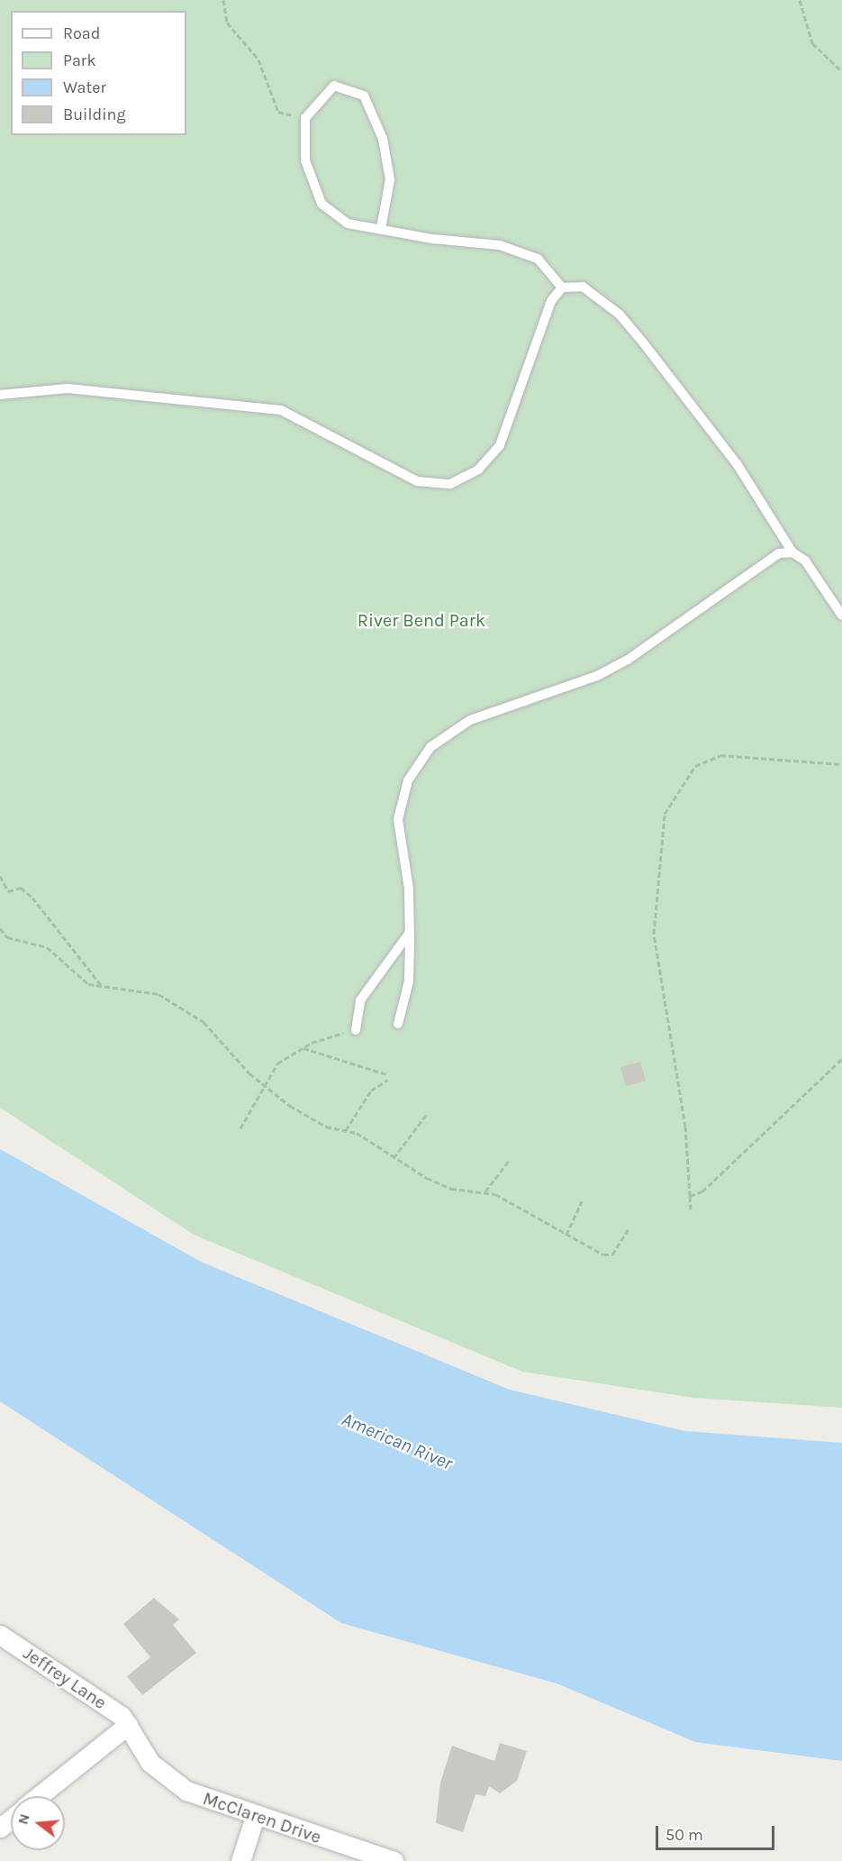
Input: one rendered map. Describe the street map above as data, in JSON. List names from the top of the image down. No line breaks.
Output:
{"streets":{"street":["Jeffrey Lane","McClaren Drive"]},"crossings":[["Jeffrey Lane","McClaren Drive"]],"water":["American River"],"parks":["River Bend Park"],"legend":["Road","Park","Water","Building"],"scale_bar":"50 m","north":"left"}
